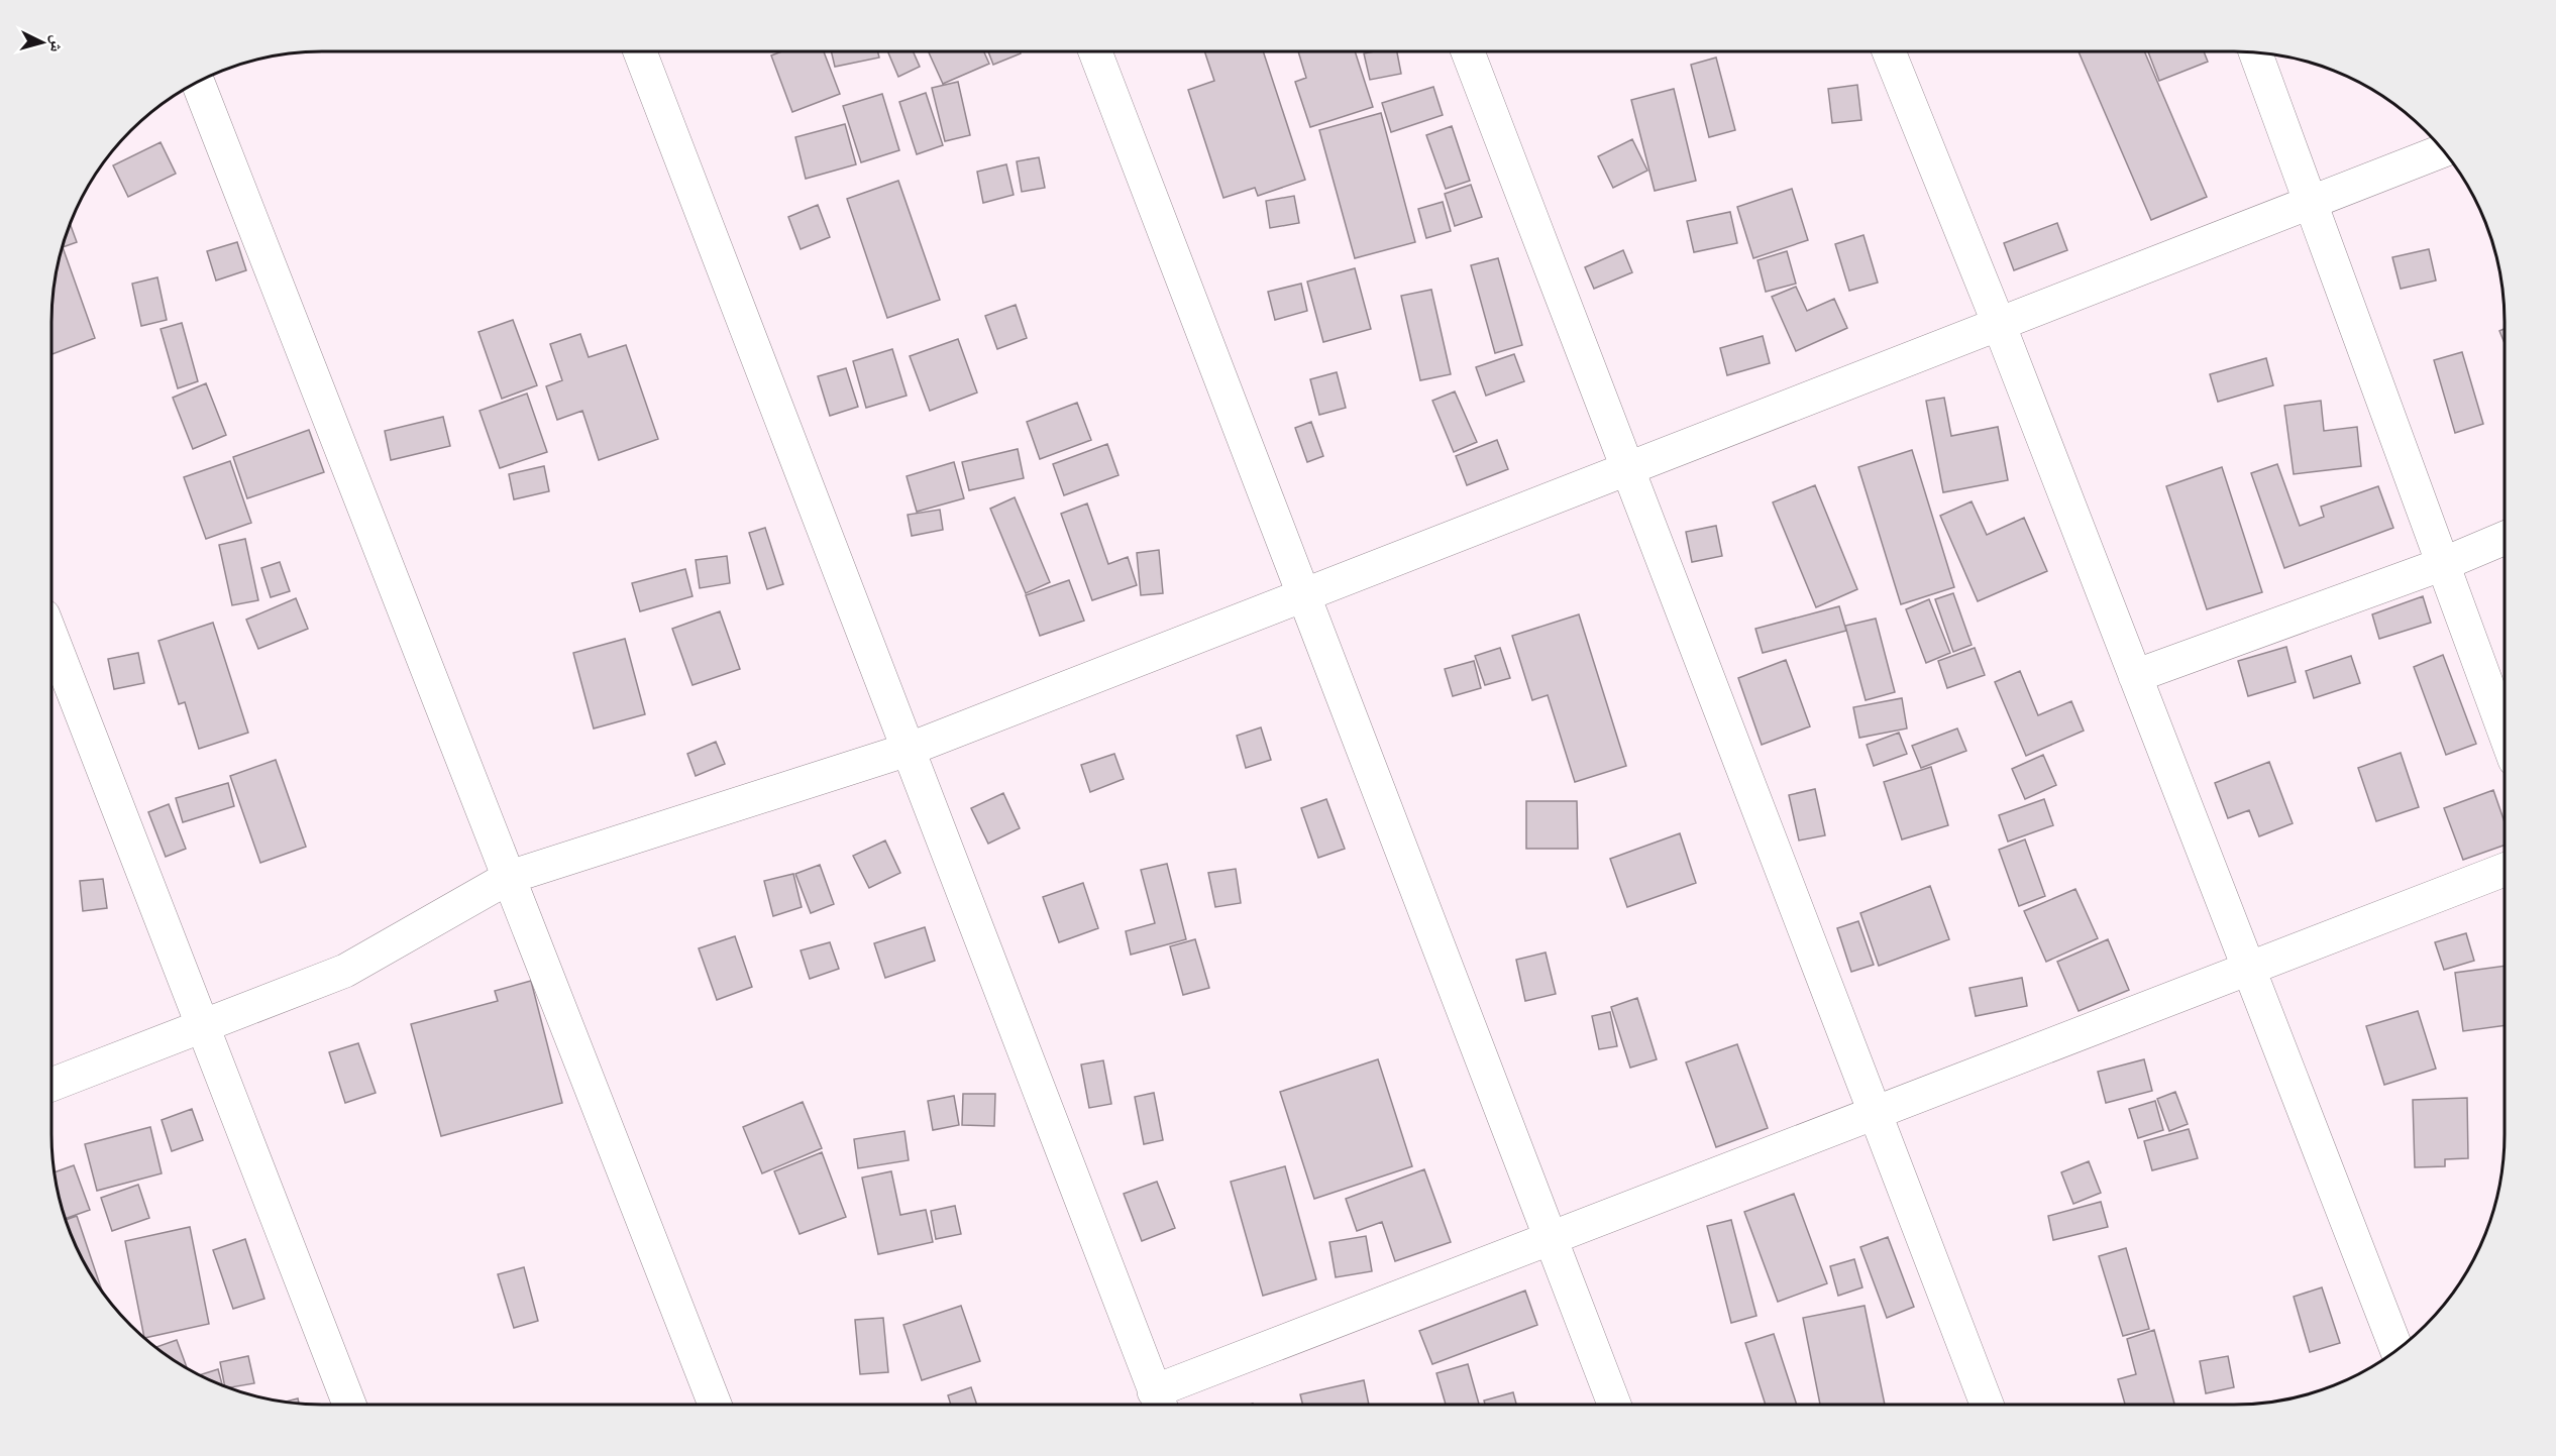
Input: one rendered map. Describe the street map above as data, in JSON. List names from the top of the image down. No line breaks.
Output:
{"north":"right"}
